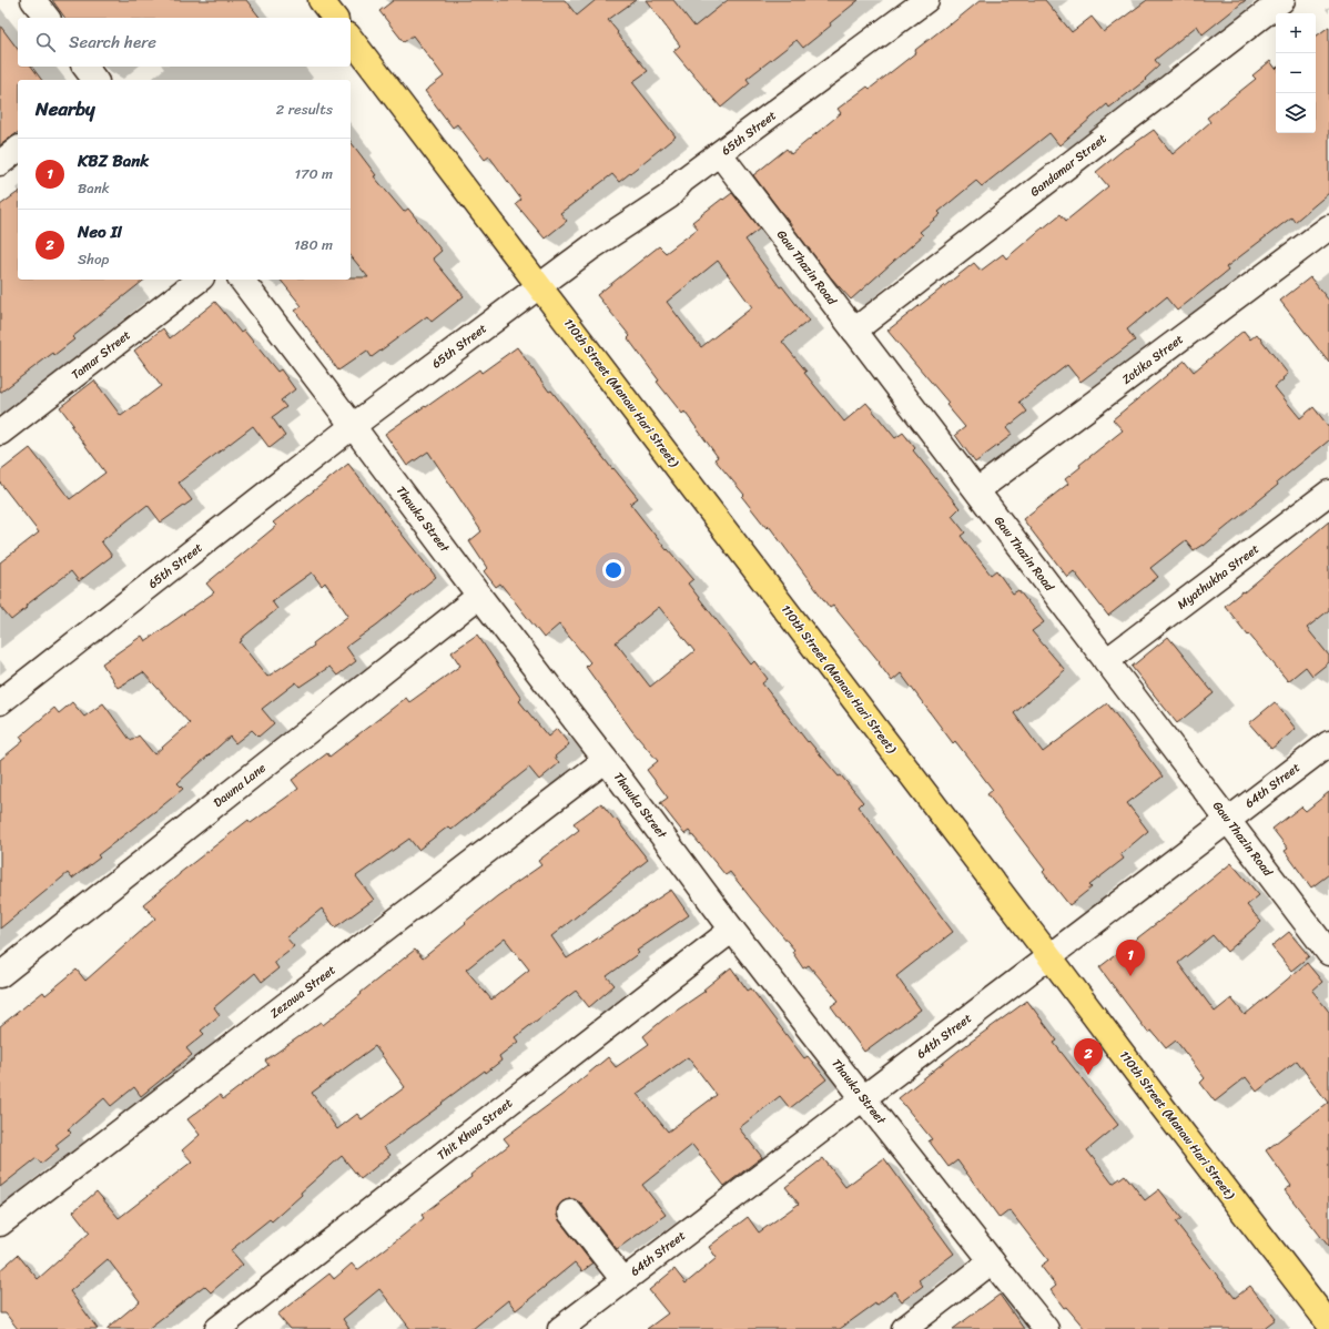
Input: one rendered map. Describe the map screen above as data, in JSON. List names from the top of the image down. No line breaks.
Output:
{"streets":{"main road":["110th Street (Manaw Hari Street)"],"street":["65th Street","Gandamar Street","Gaw Thazin Road","Tamar Street","Zotika Street","Thawka Street","Myathukha Street","Dawna Lane","64th Street","Zezawa Street","Thit Khwa Street"]},"crossings":[["65th Street","Gaw Thazin Road"],["65th Street","110th Street (Manaw Hari Street)"],["65th Street","Thawka Street"],["Gandamar Street","Gaw Thazin Road"],["Gaw Thazin Road","Zotika Street"],["Gaw Thazin Road","Myathukha Street"],["Gaw Thazin Road","64th Street"],["110th Street (Manaw Hari Street)","64th Street"],["Thawka Street","Dawna Lane"],["Thawka Street","64th Street"],["Thawka Street","Zezawa Street"],["Thawka Street","Thit Khwa Street"]],"page":{"map_buttons":["+","−"],"search":"Search here","heading":["Nearby","2 results"],"list":[{"mark":"1","name":"KBZ Bank","note":"Bank","value":"170 m"},{"mark":"2","name":"Neo II","note":"Shop","value":"180 m"}],"pins":["1","2"]}}
